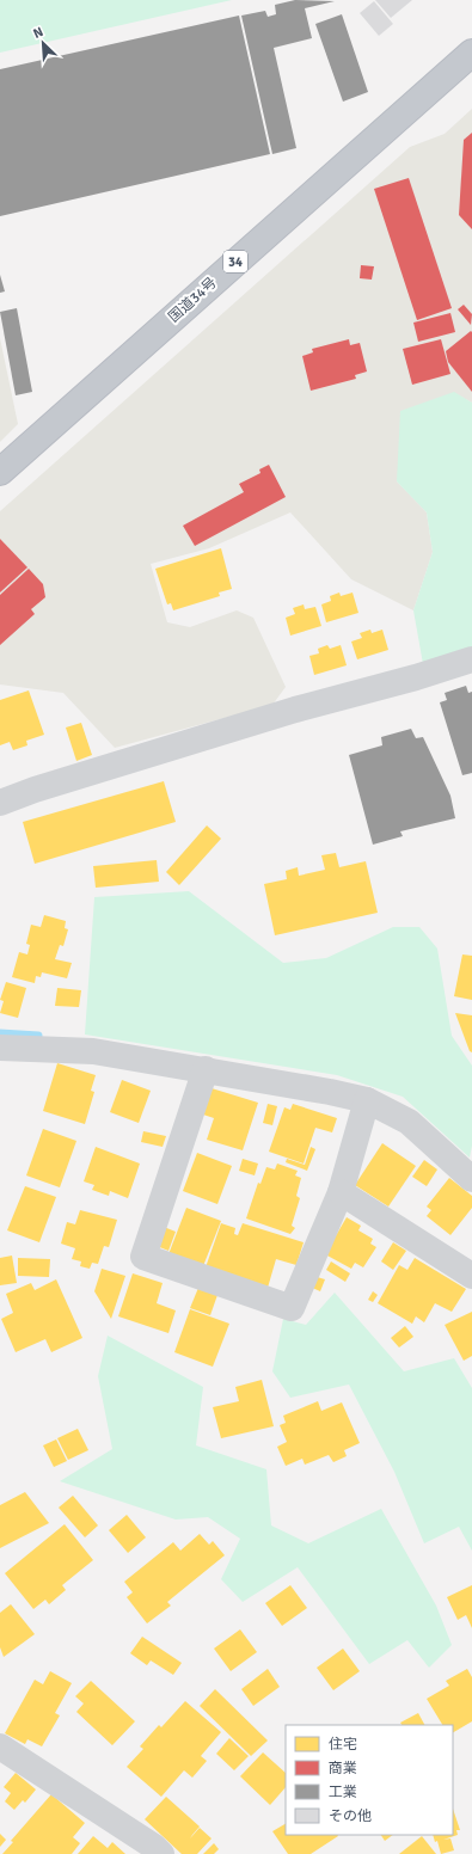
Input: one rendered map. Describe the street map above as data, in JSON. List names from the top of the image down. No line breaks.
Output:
{"streets":{"highway":["34","国道34号"]},"legend":["住宅","商業","工業","その他"],"north":"top left"}
